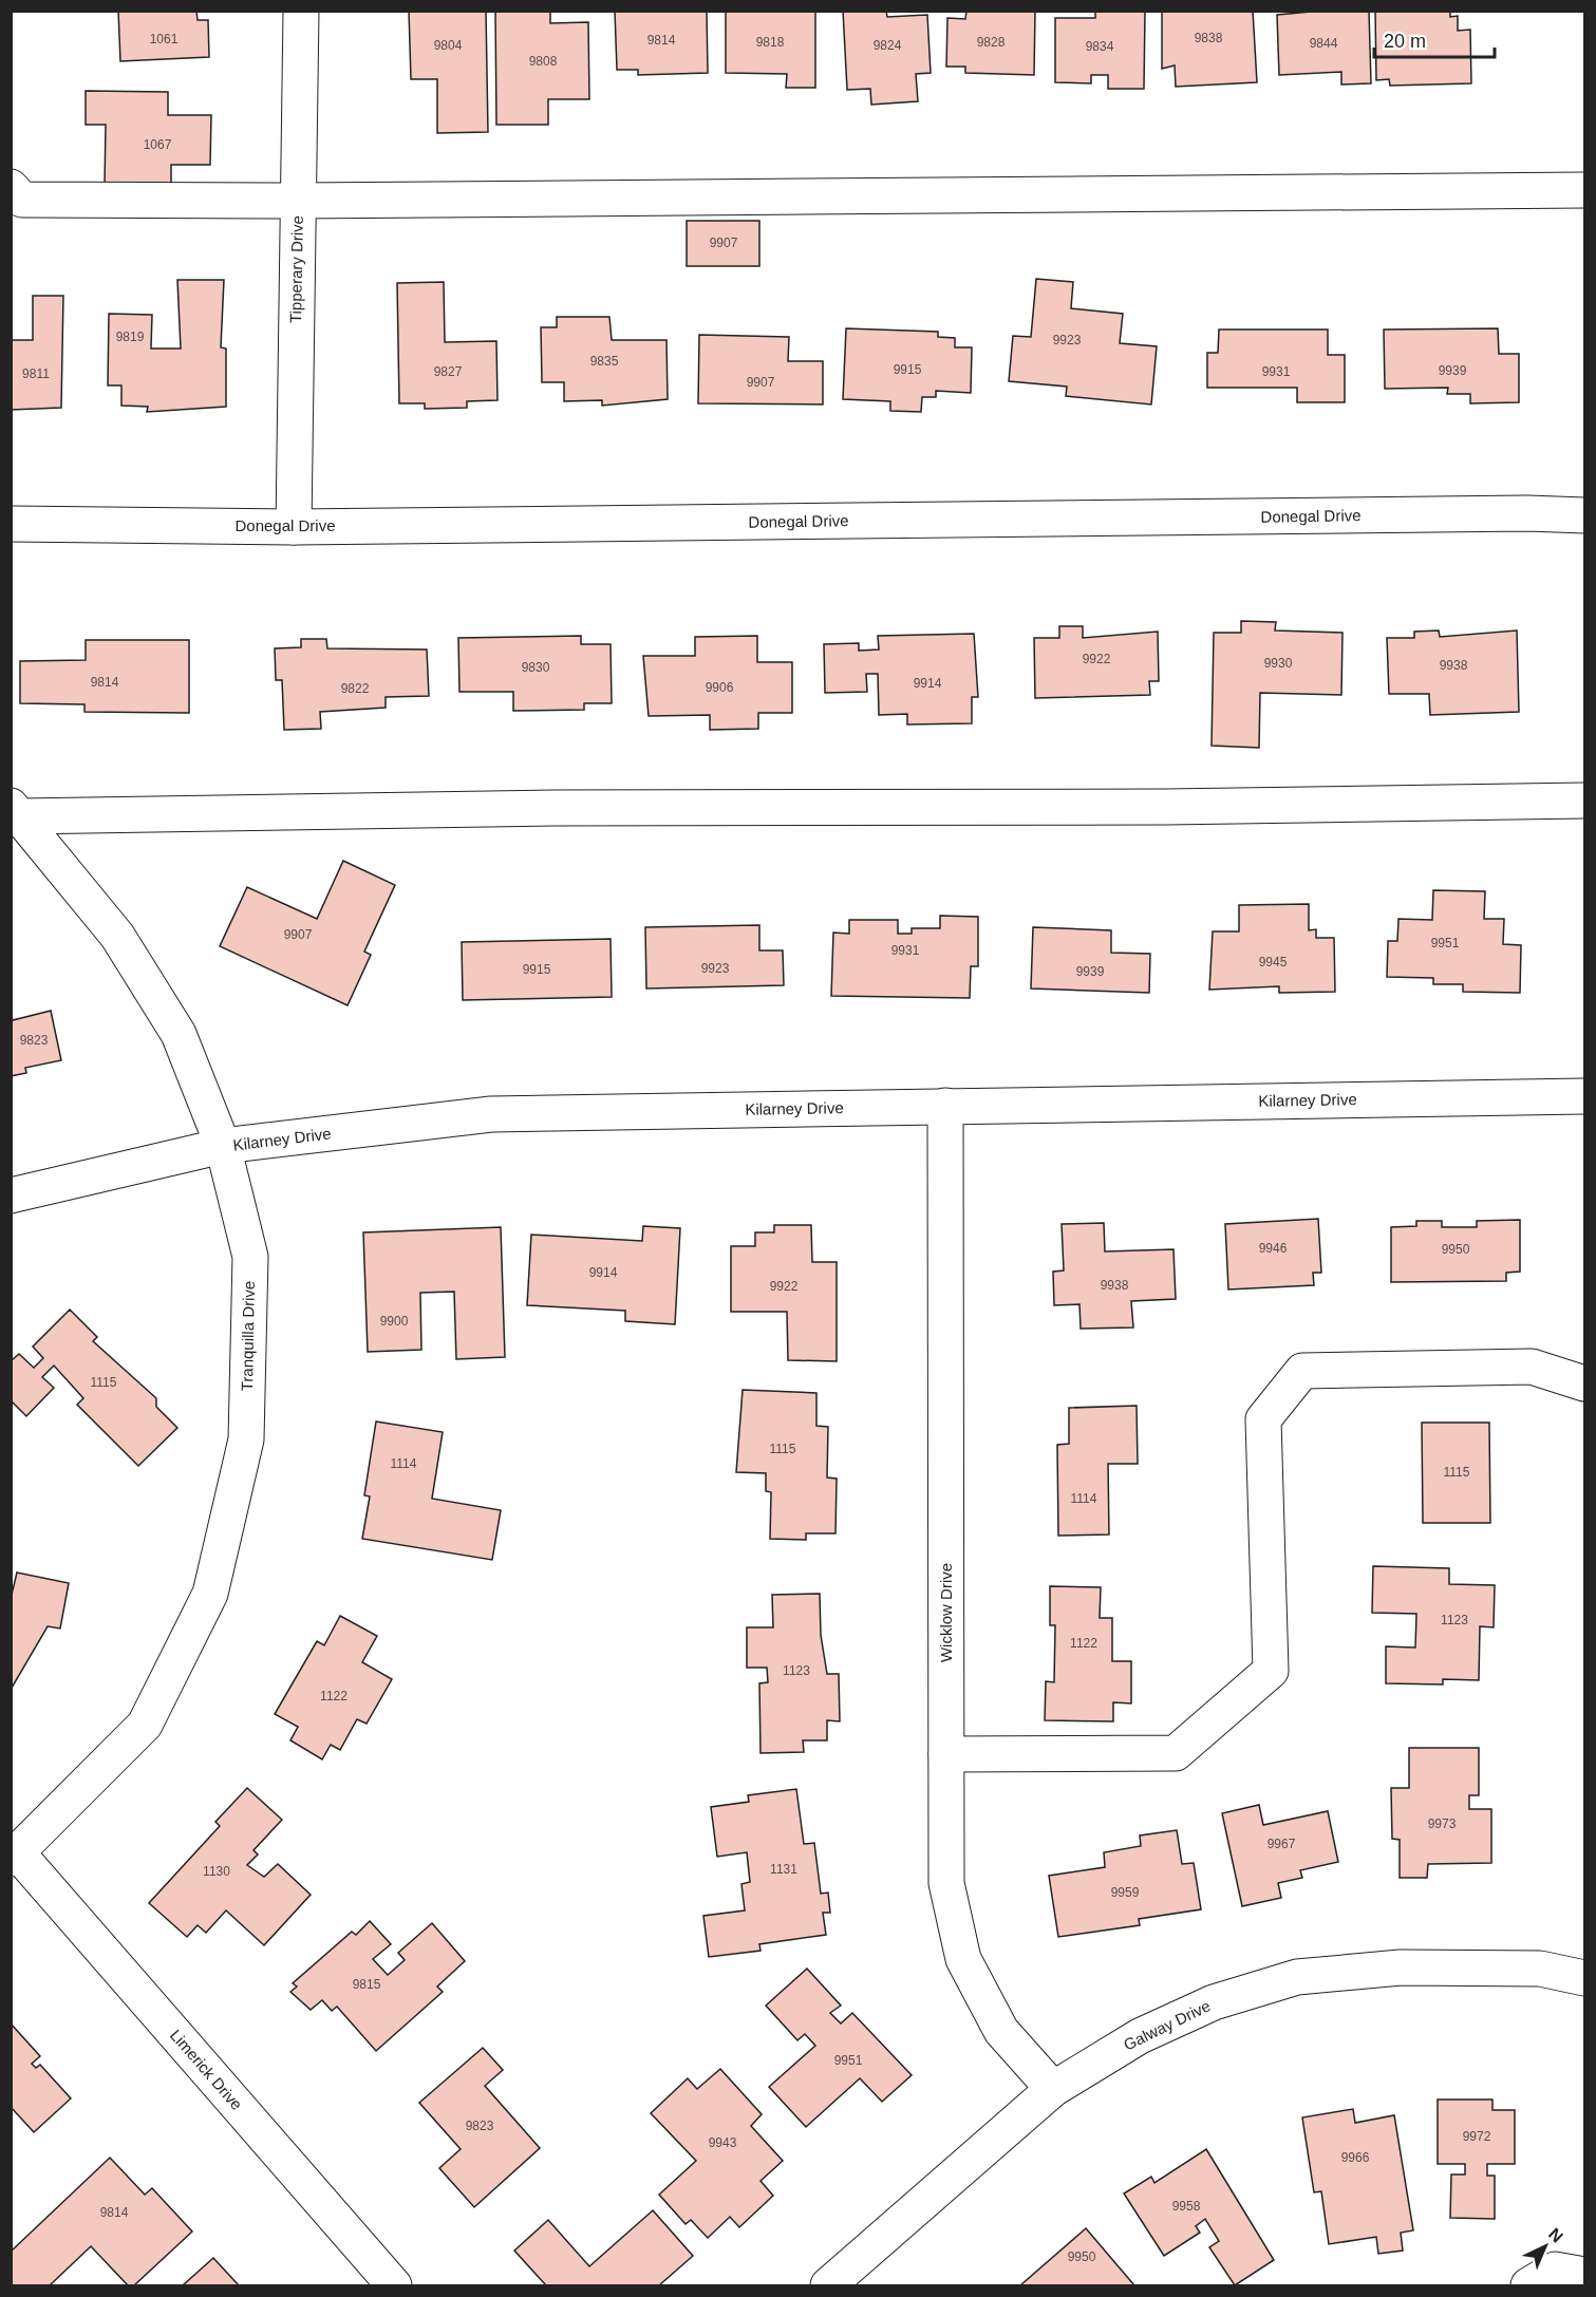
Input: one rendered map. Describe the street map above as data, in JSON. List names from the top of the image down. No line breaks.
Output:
{"streets":{"street":["Tipperary Drive","Donegal Drive","Kilarney Drive","Tranquilla Drive","Wicklow Drive","Galway Drive","Limerick Drive"]},"crossings":[["Tipperary Drive","Donegal Drive"],["Kilarney Drive","Tranquilla Drive"],["Kilarney Drive","Wicklow Drive"],["Tranquilla Drive","Limerick Drive"],["Wicklow Drive","Galway Drive"]],"house_numbers":["9838","1061","9814","9818","9828","9844","9804","9824","9834","9808","1067","9907","9819","9923","9835","9915","9939","9827","9931","9811","9907","9922","9930","9938","9830","9814","9914","9906","9822","9907","9951","9931","9945","9923","9915","9939","9823","9946","9950","9914","9938","9922","9900","1115","1115","1114","1115","1114","1123","1122","1123","1122","9973","9967","1131","1130","9959","9815","9951","9823","9972","9943","9966","9958","9814","9950"],"scale_bar":"20 m","north":"top right"}
